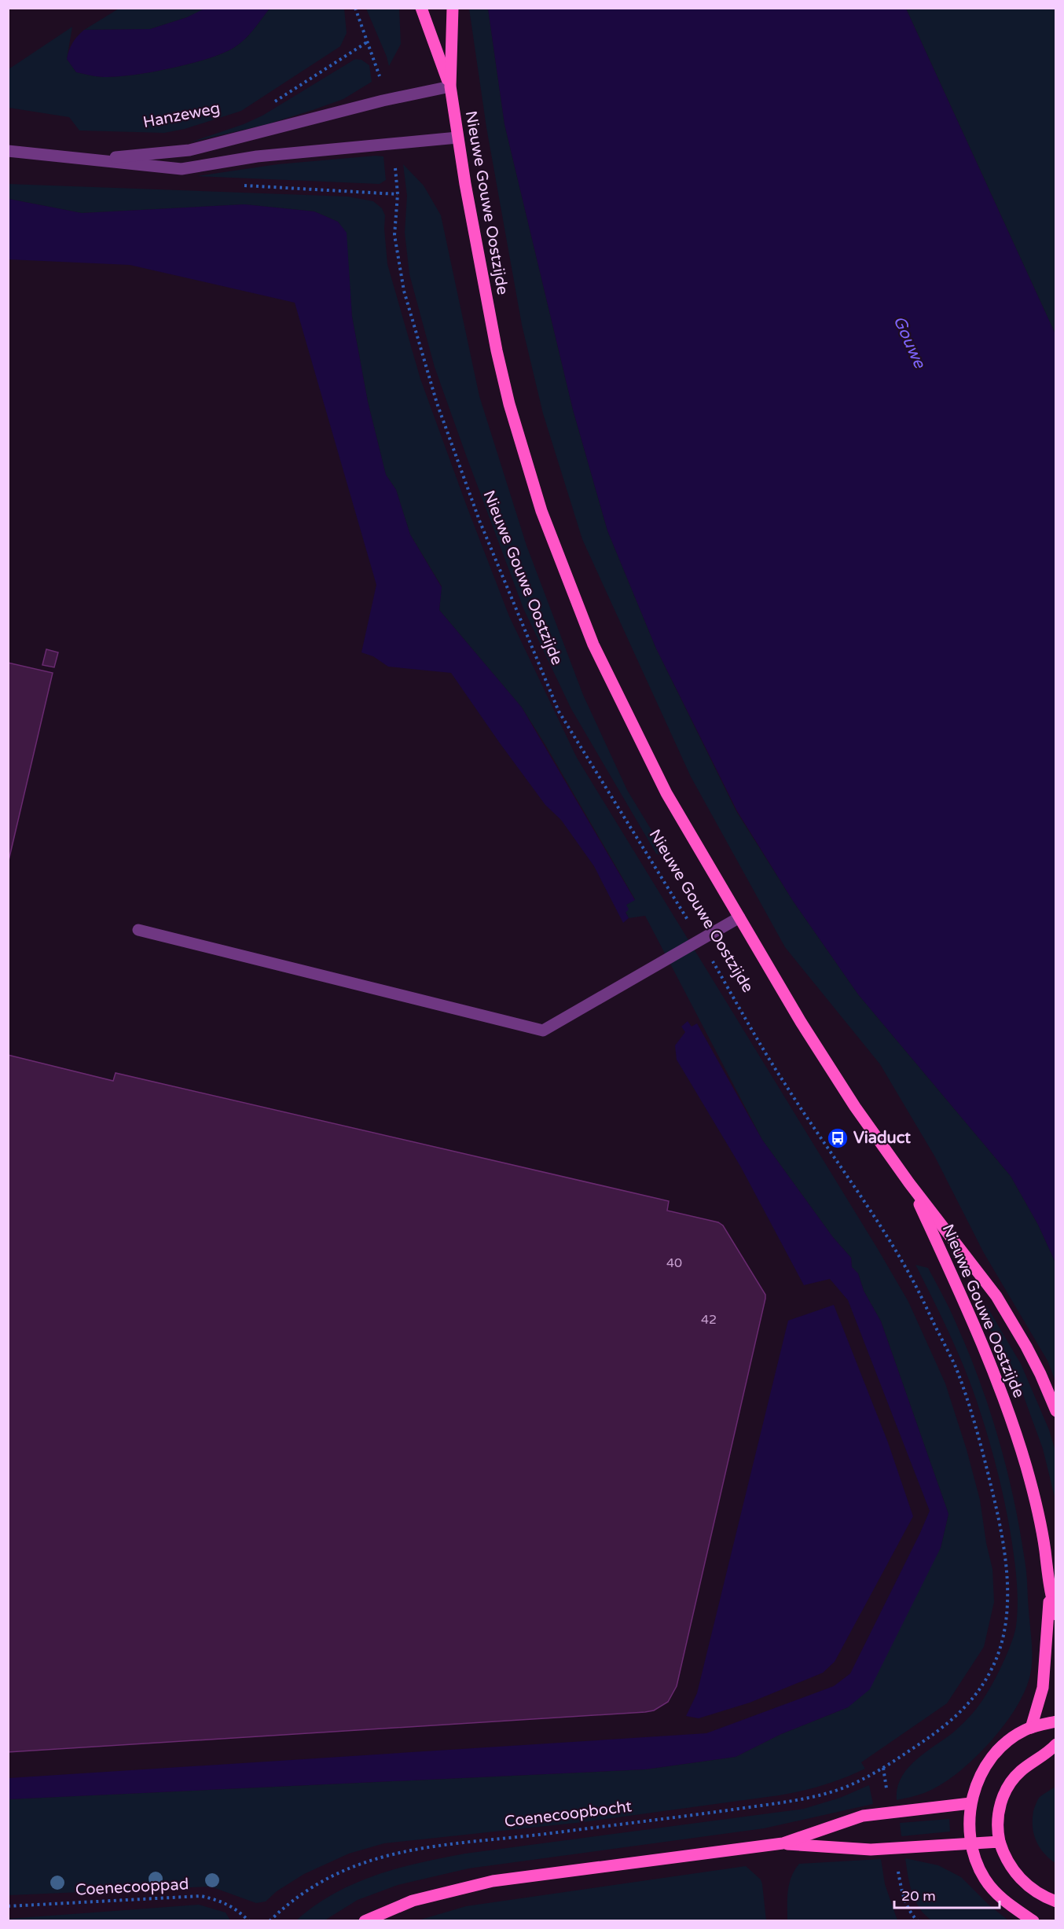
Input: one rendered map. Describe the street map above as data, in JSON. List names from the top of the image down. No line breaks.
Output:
{"streets":{"main road":["Nieuwe Gouwe Oostzijde"],"street":["Hanzeweg"],"path":["Coenecoopbocht","Coenecooppad"]},"crossings":[["Hanzeweg","Nieuwe Gouwe Oostzijde"],["Nieuwe Gouwe Oostzijde","Coenecoopbocht"]],"water":["Gouwe"],"places":{"bus stop":["Viaduct"]},"house_numbers":["40","42"],"scale_bar":"20 m"}
